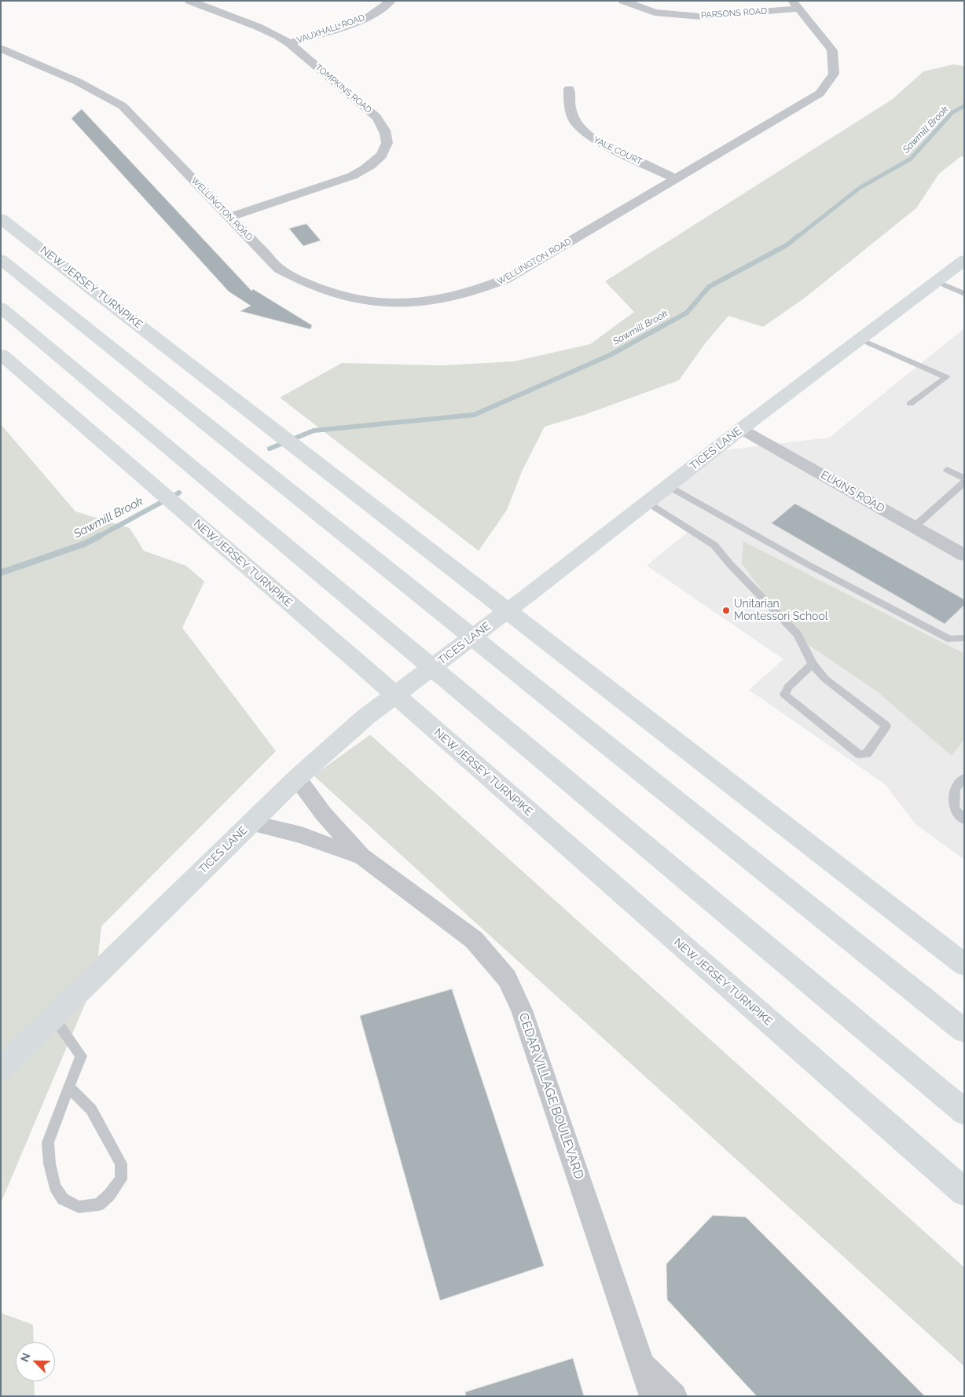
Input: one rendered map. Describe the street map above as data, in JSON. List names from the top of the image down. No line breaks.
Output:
{"streets":{"main road":["NEW JERSEY TURNPIKE","TICES LANE"],"street":["PARSONS ROAD","VAUXHALL ROAD","TOMPKINS ROAD","YALE COURT","WELLINGTON ROAD","ELKINS ROAD","CEDAR VILLAGE BOULEVARD"]},"crossings":[["PARSONS ROAD","WELLINGTON ROAD"],["VAUXHALL ROAD","TOMPKINS ROAD"],["TOMPKINS ROAD","WELLINGTON ROAD"],["YALE COURT","WELLINGTON ROAD"],["TICES LANE","ELKINS ROAD"],["TICES LANE","CEDAR VILLAGE BOULEVARD"]],"water":["Sawmill Brook"],"places":["Unitarian Montessori School"],"north":"top left"}
